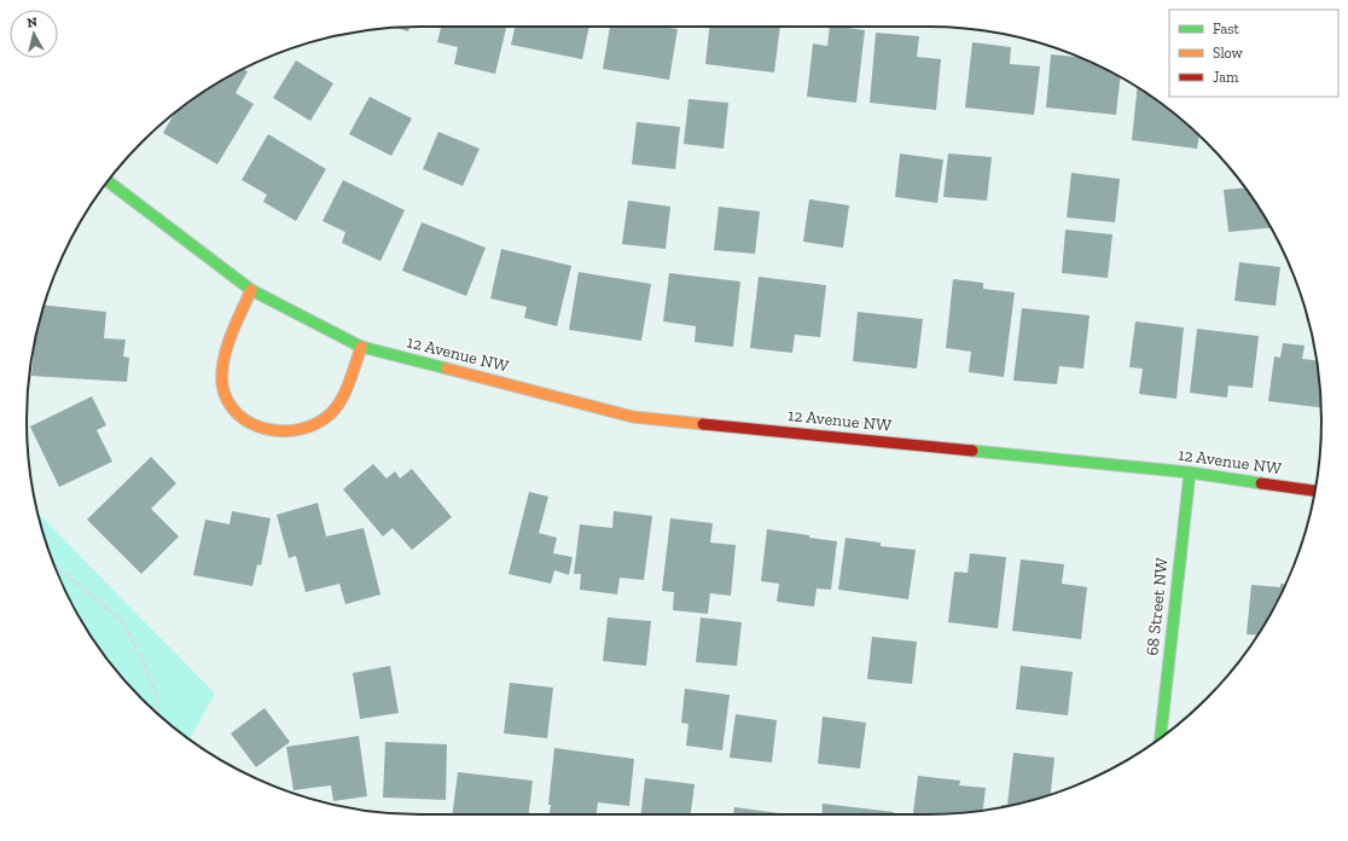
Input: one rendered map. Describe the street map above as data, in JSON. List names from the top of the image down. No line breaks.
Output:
{"streets":{"street":["12 Avenue NW","68 Street NW"]},"crossings":[["12 Avenue NW","68 Street NW"]],"legend":["Fast","Slow","Jam"],"north":"top"}
